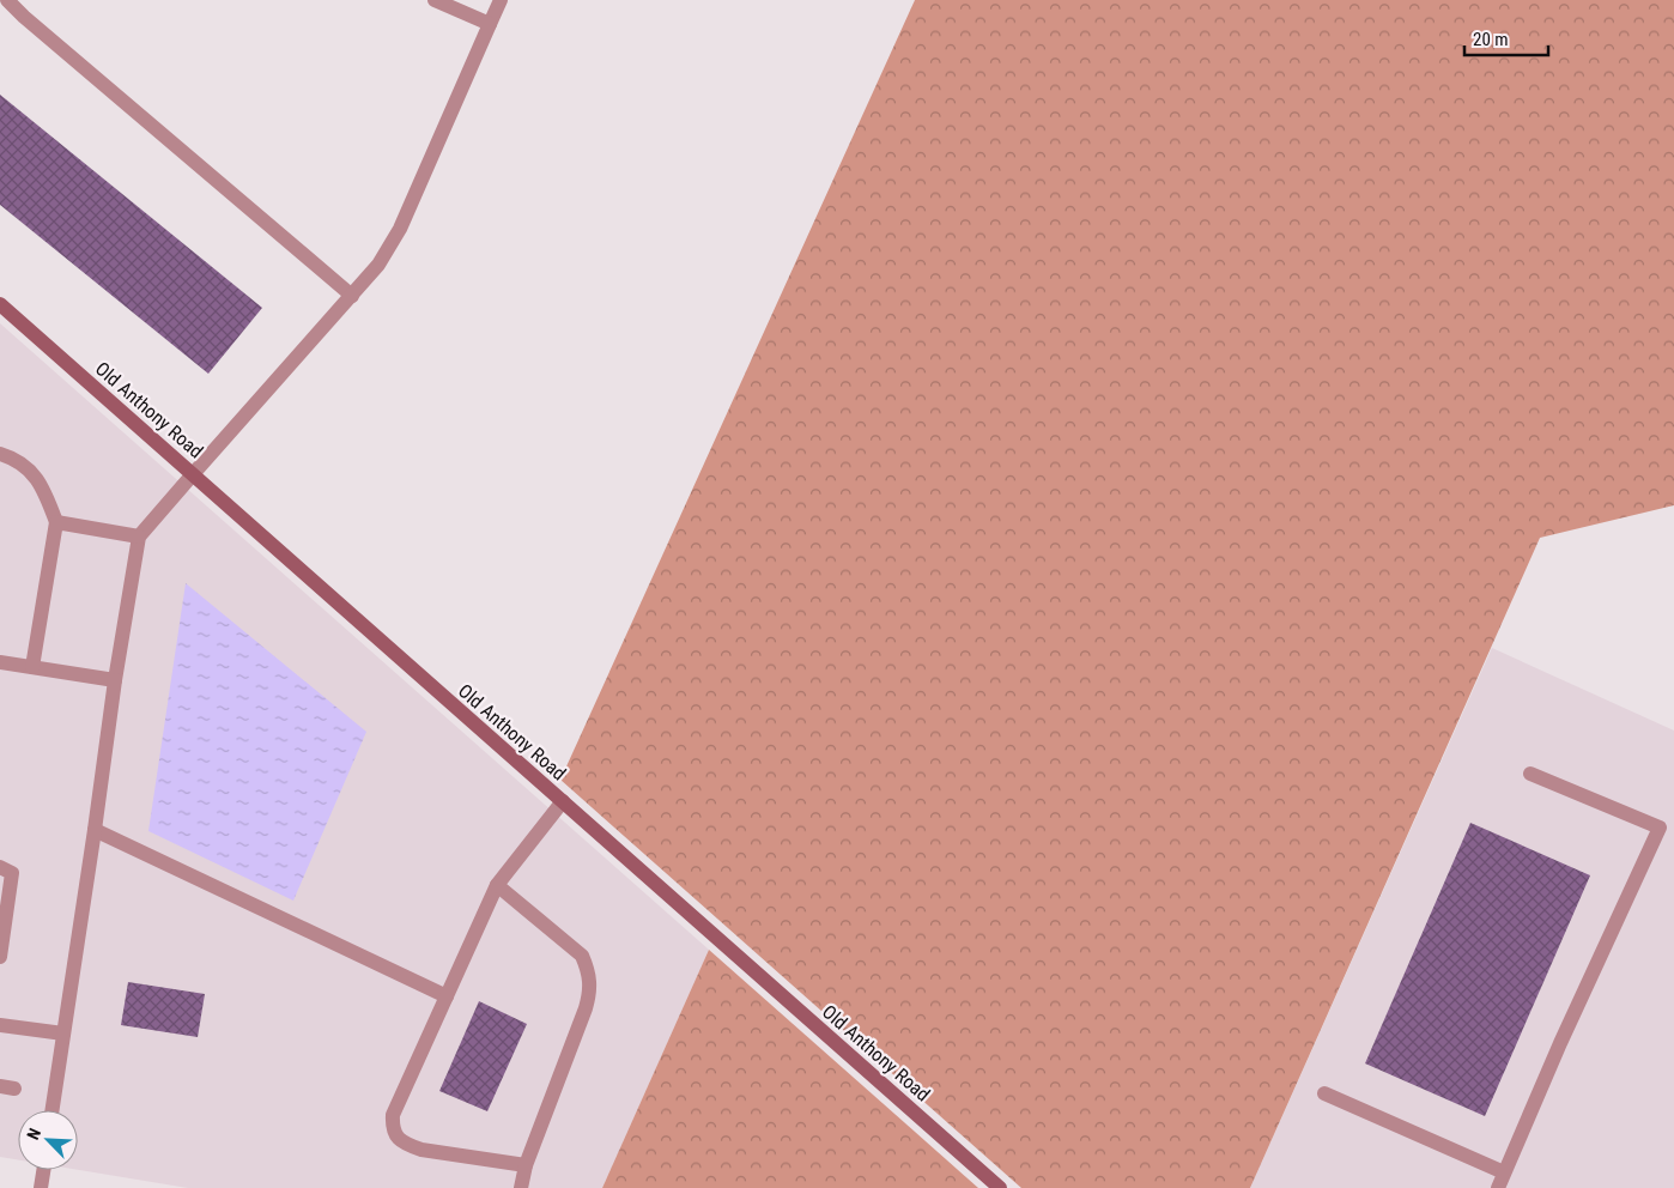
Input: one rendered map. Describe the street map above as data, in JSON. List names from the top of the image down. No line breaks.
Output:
{"streets":{"street":["Old Anthony Road"]},"scale_bar":"20 m","north":"top left"}
